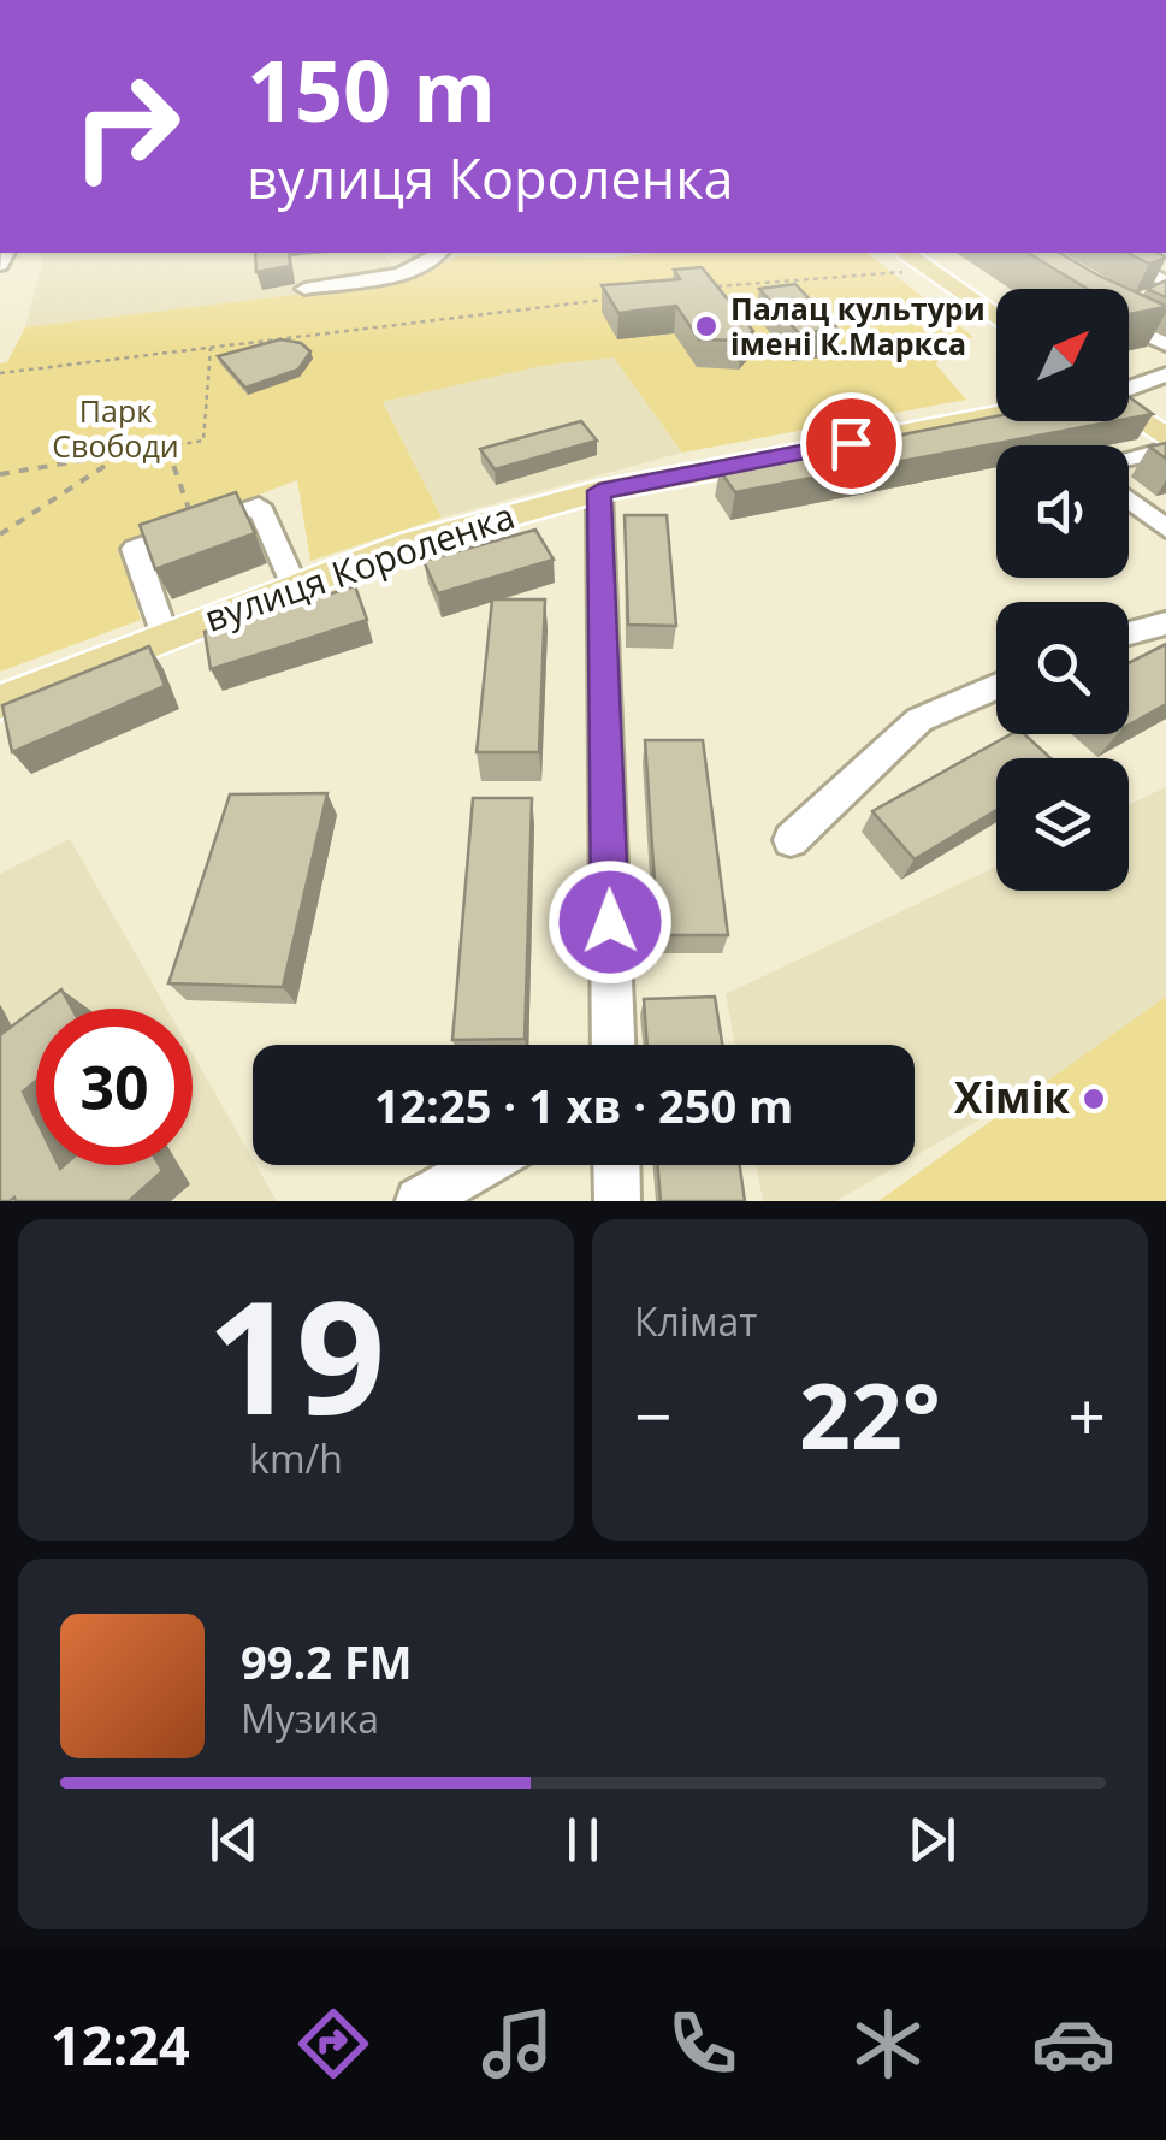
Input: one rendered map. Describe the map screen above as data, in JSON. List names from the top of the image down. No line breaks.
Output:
{"streets":{"main road":["вулиця Короленка"]},"parks":["Парк Свободи"],"places":["Палац культури імені К.Маркса","Хімік"],"north":"top right","page":{"turn":["150 m","вулиця Короленка"],"limit":"30","trip":"12:25 · 1 хв · 250 m","tile":[["19","km/h"],"Клімат"],"heat":["−","22°","+"],"song":["99.2 FM","Музика"],"tabs":"12:24"}}
